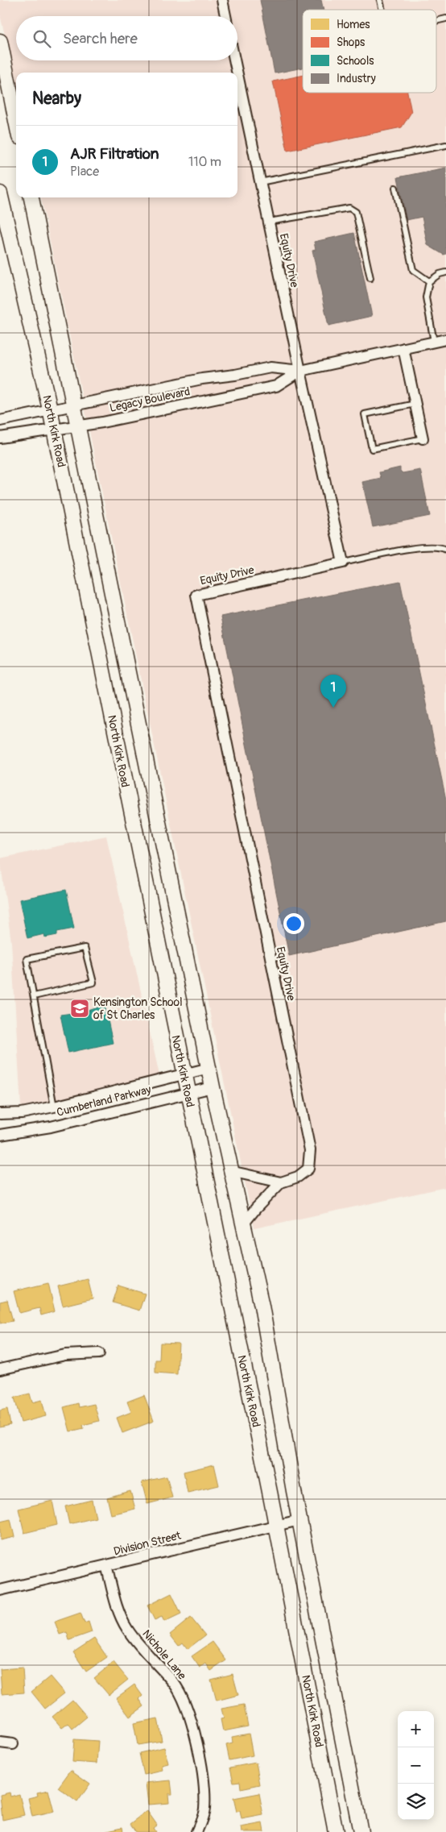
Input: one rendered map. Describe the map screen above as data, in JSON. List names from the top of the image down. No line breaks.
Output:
{"streets":{"main road":["North Kirk Road"],"street":["Equity Drive","Legacy Boulevard","Cumberland Parkway","Division Street","Nichole Lane"]},"crossings":[["Equity Drive","Legacy Boulevard"],["Legacy Boulevard","North Kirk Road"],["North Kirk Road","Cumberland Parkway"],["North Kirk Road","Division Street"],["Division Street","Nichole Lane"]],"places":{"school or university":["Kensington School of St Charles"]},"legend":["Homes","Shops","Schools","Industry"],"page":{"search":"Search here","heading":"Nearby","list":[{"mark":"1","name":"AJR Filtration","note":"Place","value":"110 m"}],"pins":"1","map_buttons":["+","−"]}}
